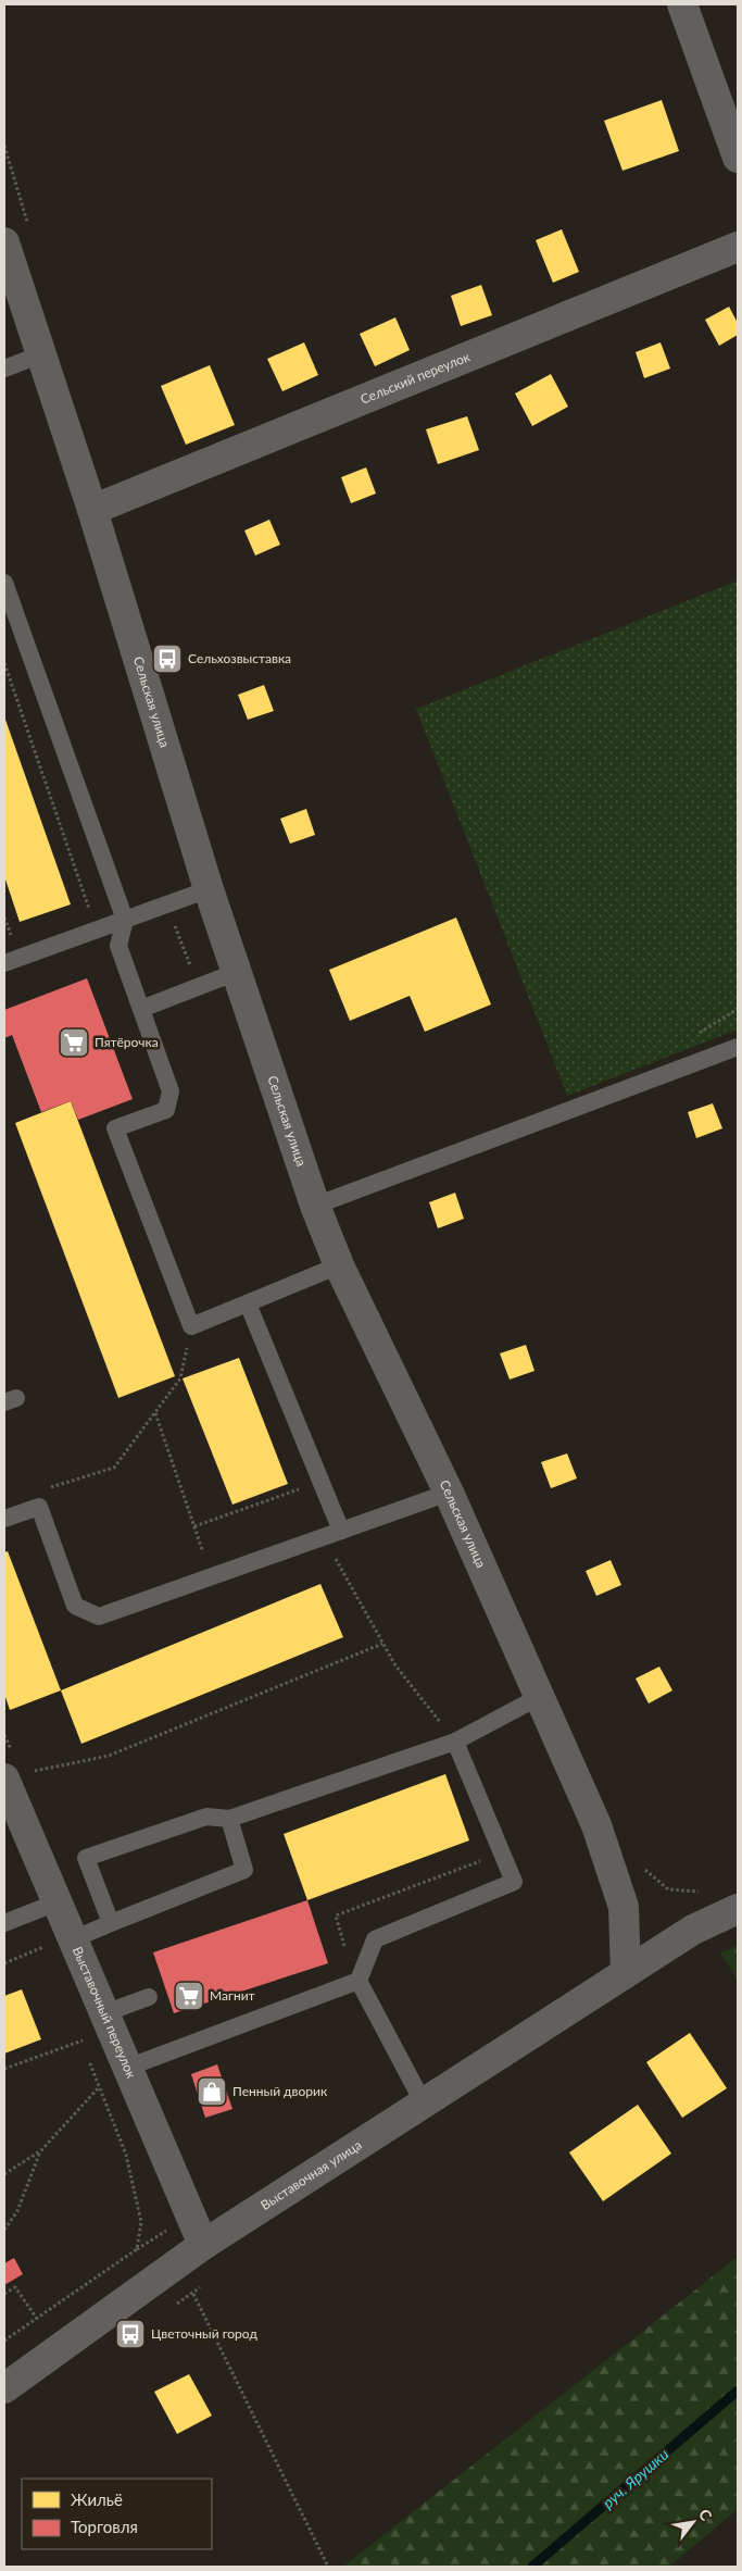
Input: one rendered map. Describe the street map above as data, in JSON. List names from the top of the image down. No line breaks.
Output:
{"streets":{"street":["Сельский переулок","Сельская улица","Выставочный переулок","Выставочная улица"]},"crossings":[["Сельский переулок","Сельская улица"],["Сельская улица","Выставочная улица"],["Выставочный переулок","Выставочная улица"]],"water":["руч. Ярушки"],"places":{"bus stop":["Сельхозвыставка","Цветочный город"],"supermarket":["Пятёрочка","Магнит"],"shop":["Пенный дворик"]},"legend":["Жильё","Торговля"],"north":"top right"}
